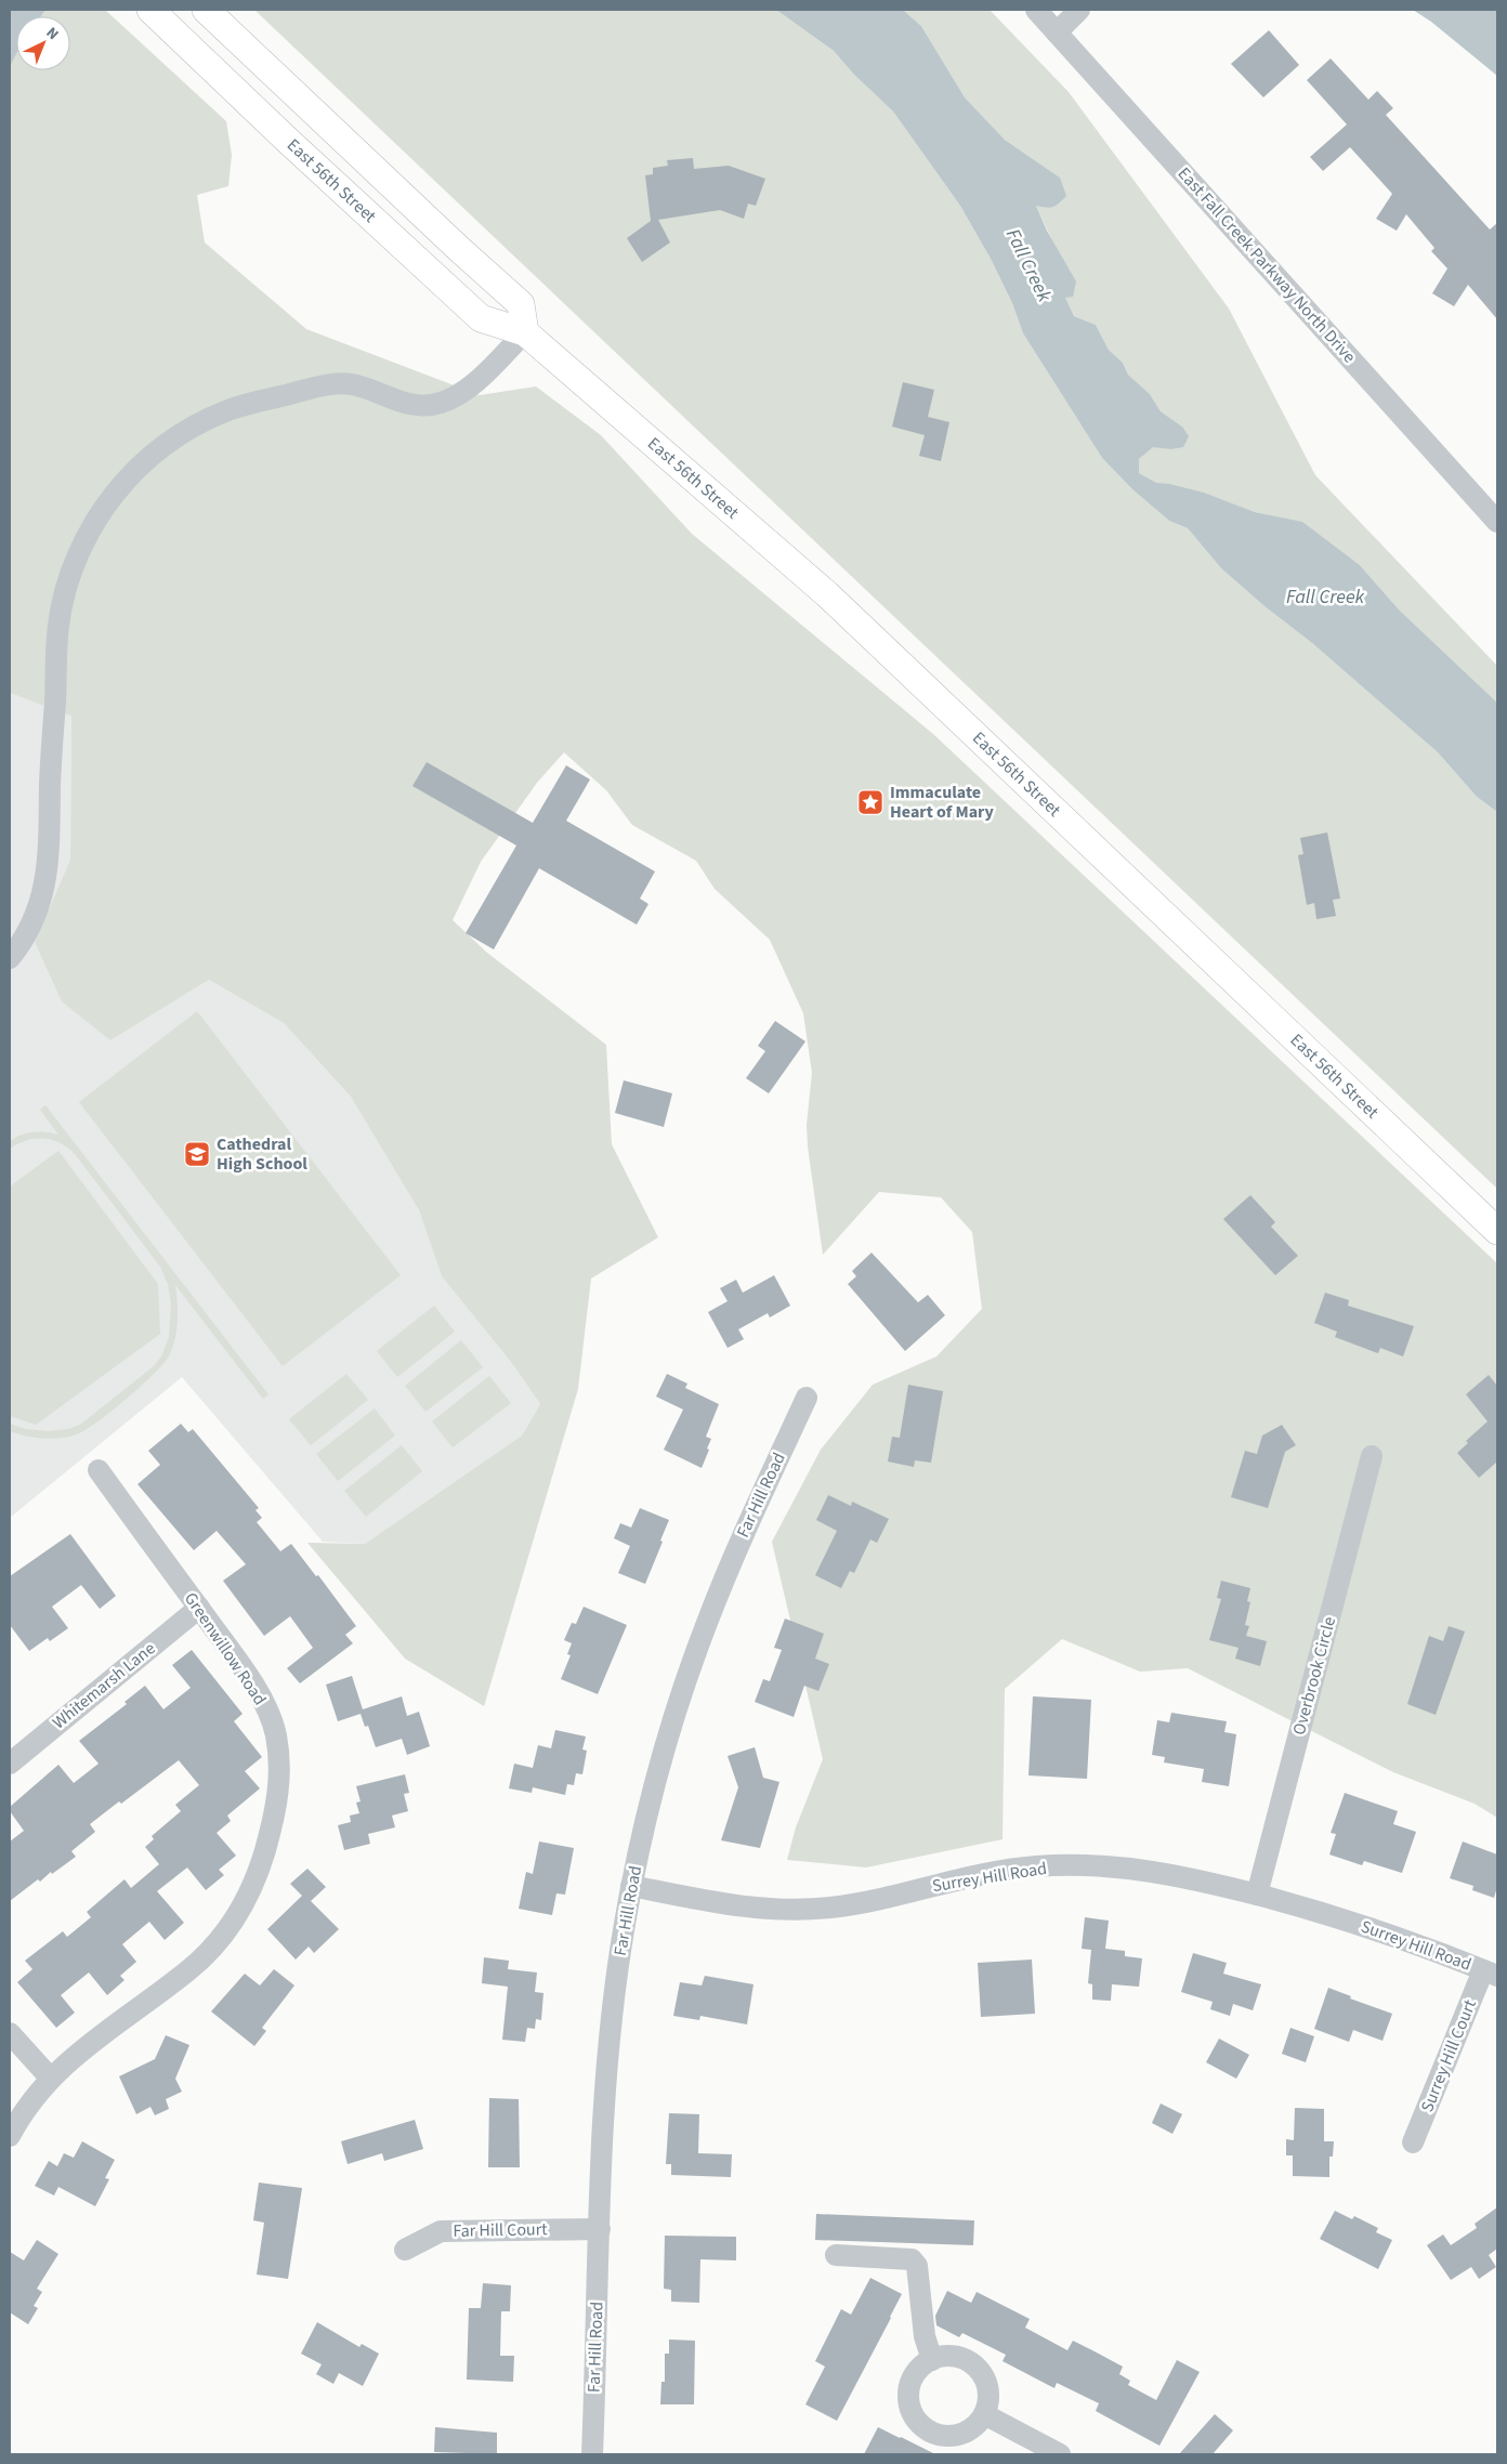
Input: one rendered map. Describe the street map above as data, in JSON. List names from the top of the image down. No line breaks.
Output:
{"streets":{"main road":["East 56th Street"],"street":["East Fall Creek Parkway North Drive","Far Hill Road","Greenwillow Road","Overbrook Circle","Whitemarsh Lane","Surrey Hill Road","Surrey Hill Court","Far Hill Court"]},"crossings":[["Far Hill Road","Surrey Hill Road"],["Far Hill Road","Far Hill Court"],["Greenwillow Road","Whitemarsh Lane"],["Overbrook Circle","Surrey Hill Road"],["Surrey Hill Road","Surrey Hill Court"]],"water":["Fall Creek"],"places":{"place":["Immaculate Heart of Mary"],"school or university":["Cathedral High School"]},"north":"top right"}
